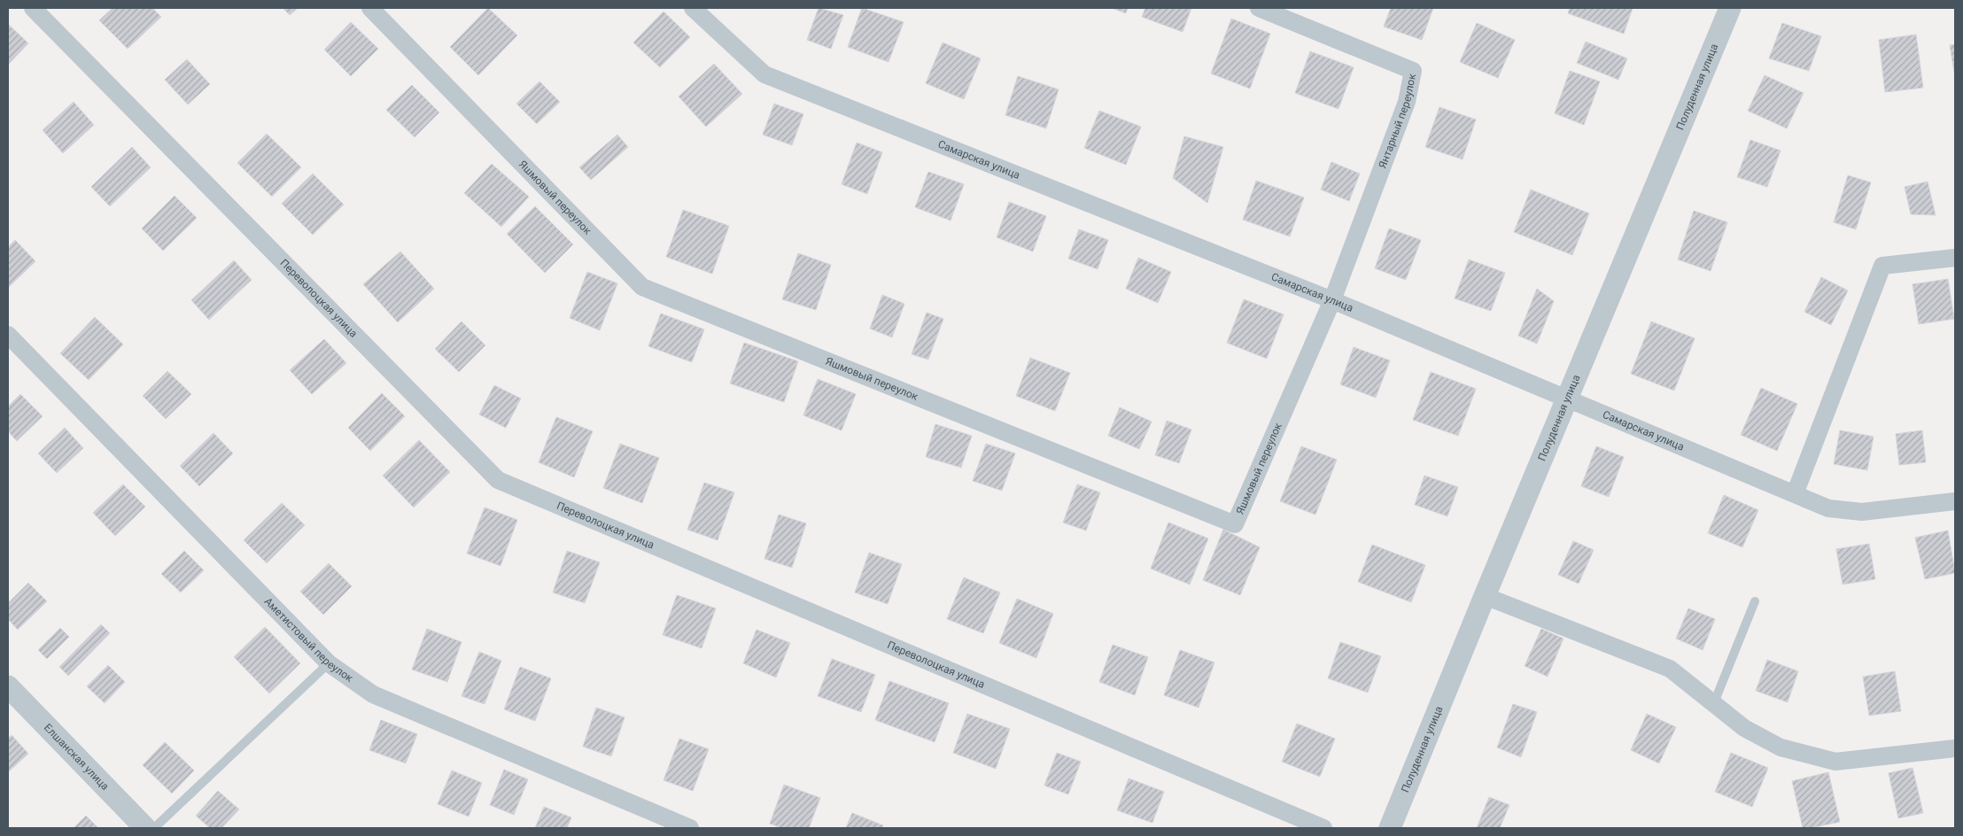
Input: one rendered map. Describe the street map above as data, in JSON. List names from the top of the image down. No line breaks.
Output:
{"streets":{"street":["Полуденная улица","Янтарный переулок","Самарская улица","Яшмовый переулок","Переволоцкая улица","Аметистовый переулок","Елшанская улица"]},"crossings":[["Полуденная улица","Самарская улица"],["Янтарный переулок","Самарская улица"],["Янтарный переулок","Яшмовый переулок"],["Самарская улица","Яшмовый переулок"]]}
